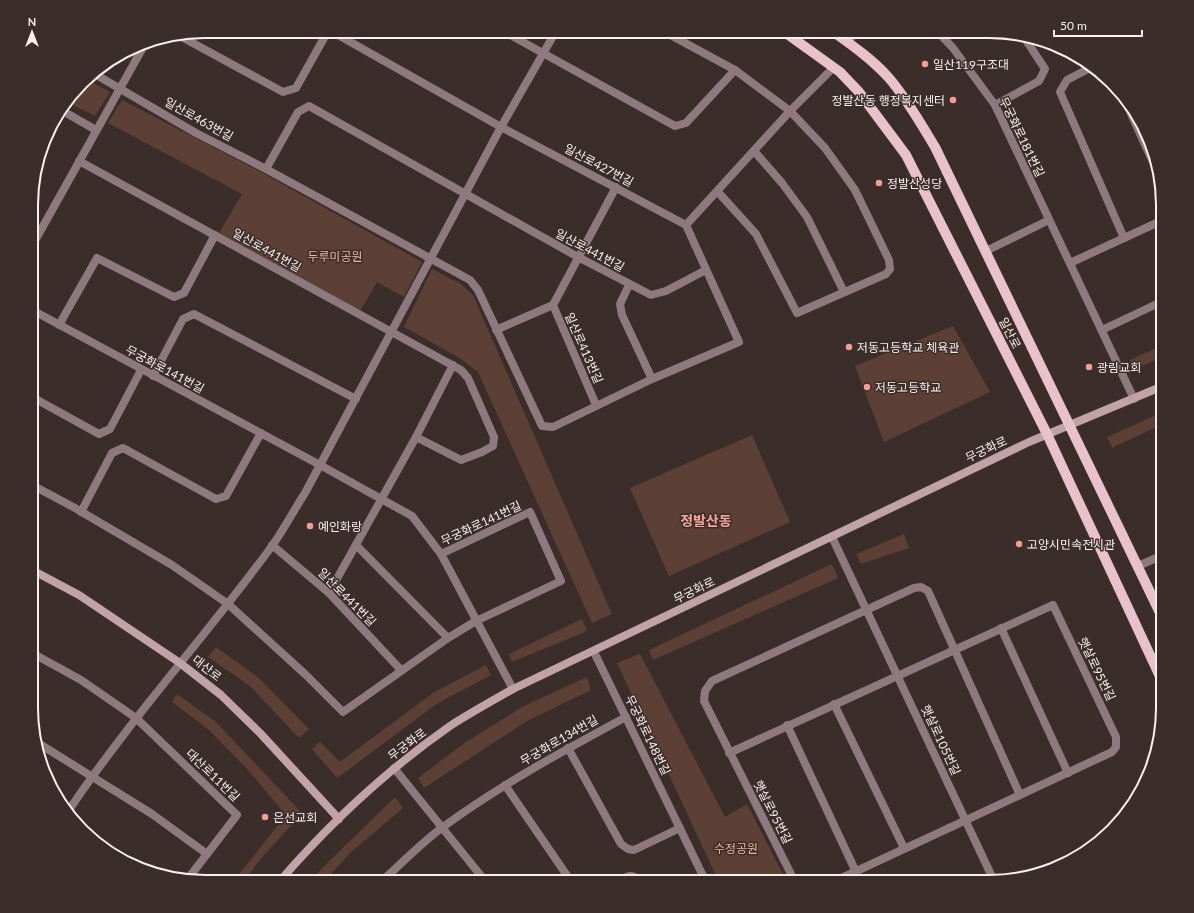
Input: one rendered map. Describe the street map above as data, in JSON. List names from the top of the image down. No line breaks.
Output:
{"streets":{"main road":["일산로","무궁화로","대산로"],"street":["일산로463번길","무궁화로181번길","일산로427번길","일산로441번길","일산로413번길","무궁화로141번길","햇살로95번길","무궁화로148번길","무궁화로134번길","햇살로105번길","대산로11번길"]},"crossings":[["일산로463번길","일산로441번길"],["무궁화로181번길","무궁화로"],["일산로427번길","일산로413번길"],["일산로441번길","일산로413번길"],["일산로441번길","무궁화로141번길"],["일산로","무궁화로"],["무궁화로141번길","무궁화로"],["무궁화로","대산로"],["무궁화로","무궁화로148번길"],["무궁화로","햇살로105번길"],["햇살로95번길","햇살로105번길"],["무궁화로148번길","무궁화로134번길"]],"districts":["정발산동"],"parks":["두루미공원","수정공원"],"places":["일산119구조대","정발산동 행정복지센터","정발산성당","저동고등학교 체육관","광림교회","저동고등학교","예인화랑","고양시민속전시관","은선교회"],"scale_bar":"50 m","north":"top"}
